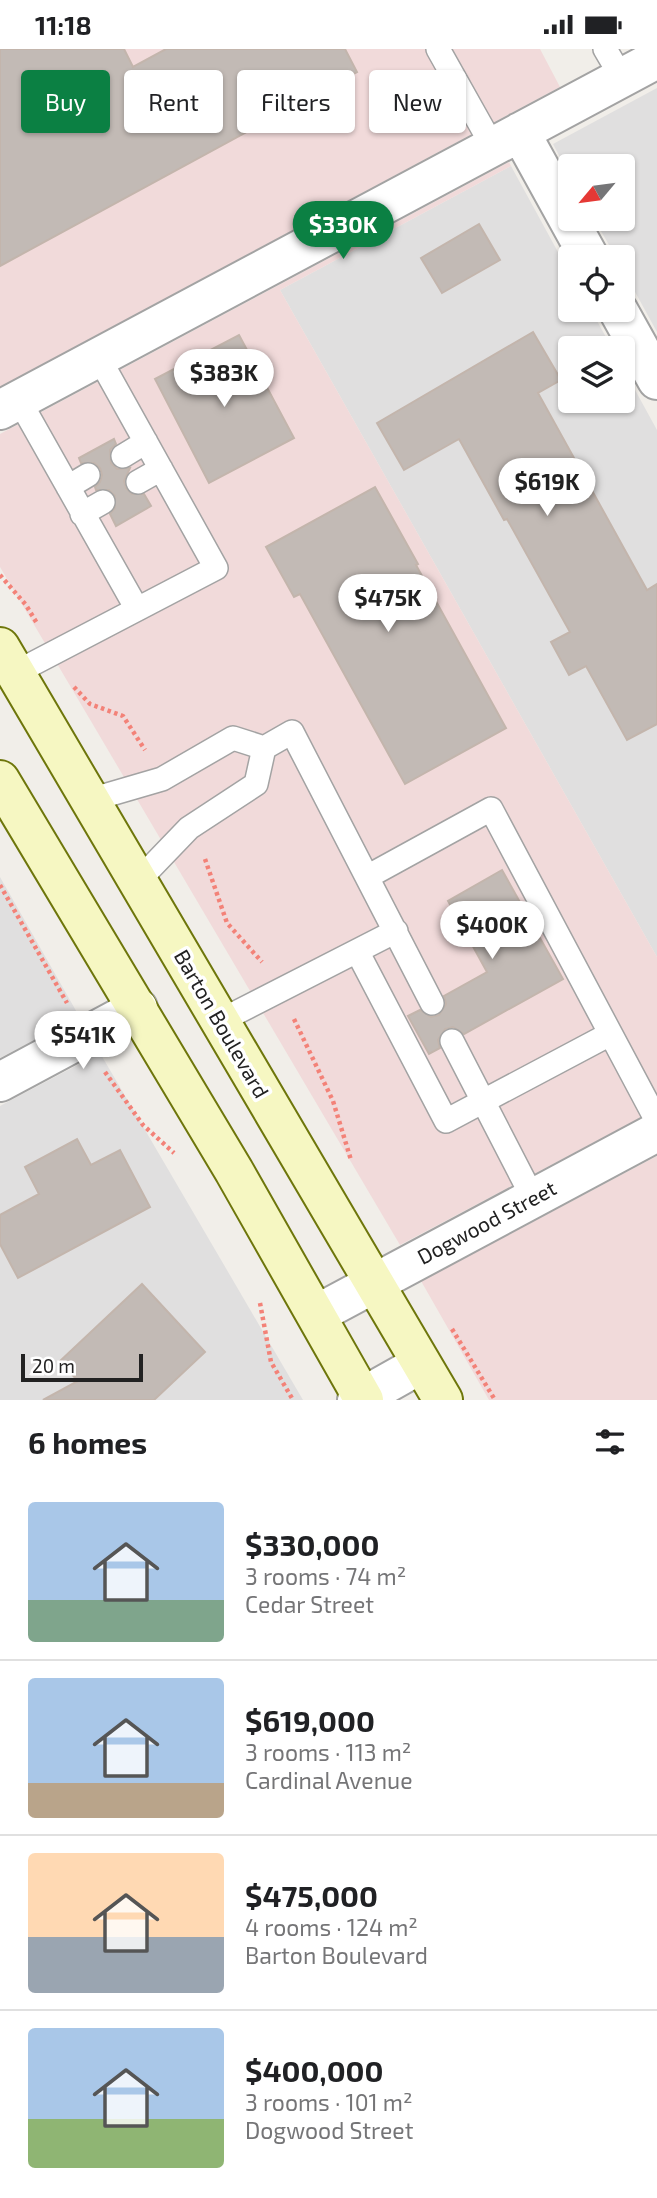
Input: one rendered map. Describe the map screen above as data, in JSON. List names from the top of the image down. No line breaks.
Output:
{"streets":{"main road":["Barton Boulevard"],"street":["Dogwood Street"]},"crossings":[["Barton Boulevard","Dogwood Street"]],"scale_bar":"20 m","north":"bottom left","page":{"status":"11:18","chip":["Buy","Rent","Filters","New"],"price":["$330K","$383K","$619K","$475K","$400K","$541K"],"scale":"20 m","heading":"6 homes","list":[{"name":"$330,000","note":"3 rooms · 74 m² · Cedar Street"},{"name":"$619,000","note":"3 rooms · 113 m² · Cardinal Avenue"},{"name":"$475,000","note":"4 rooms · 124 m² · Barton Boulevard"},{"name":"$400,000","note":"3 rooms · 101 m² · Dogwood Street"}]}}
